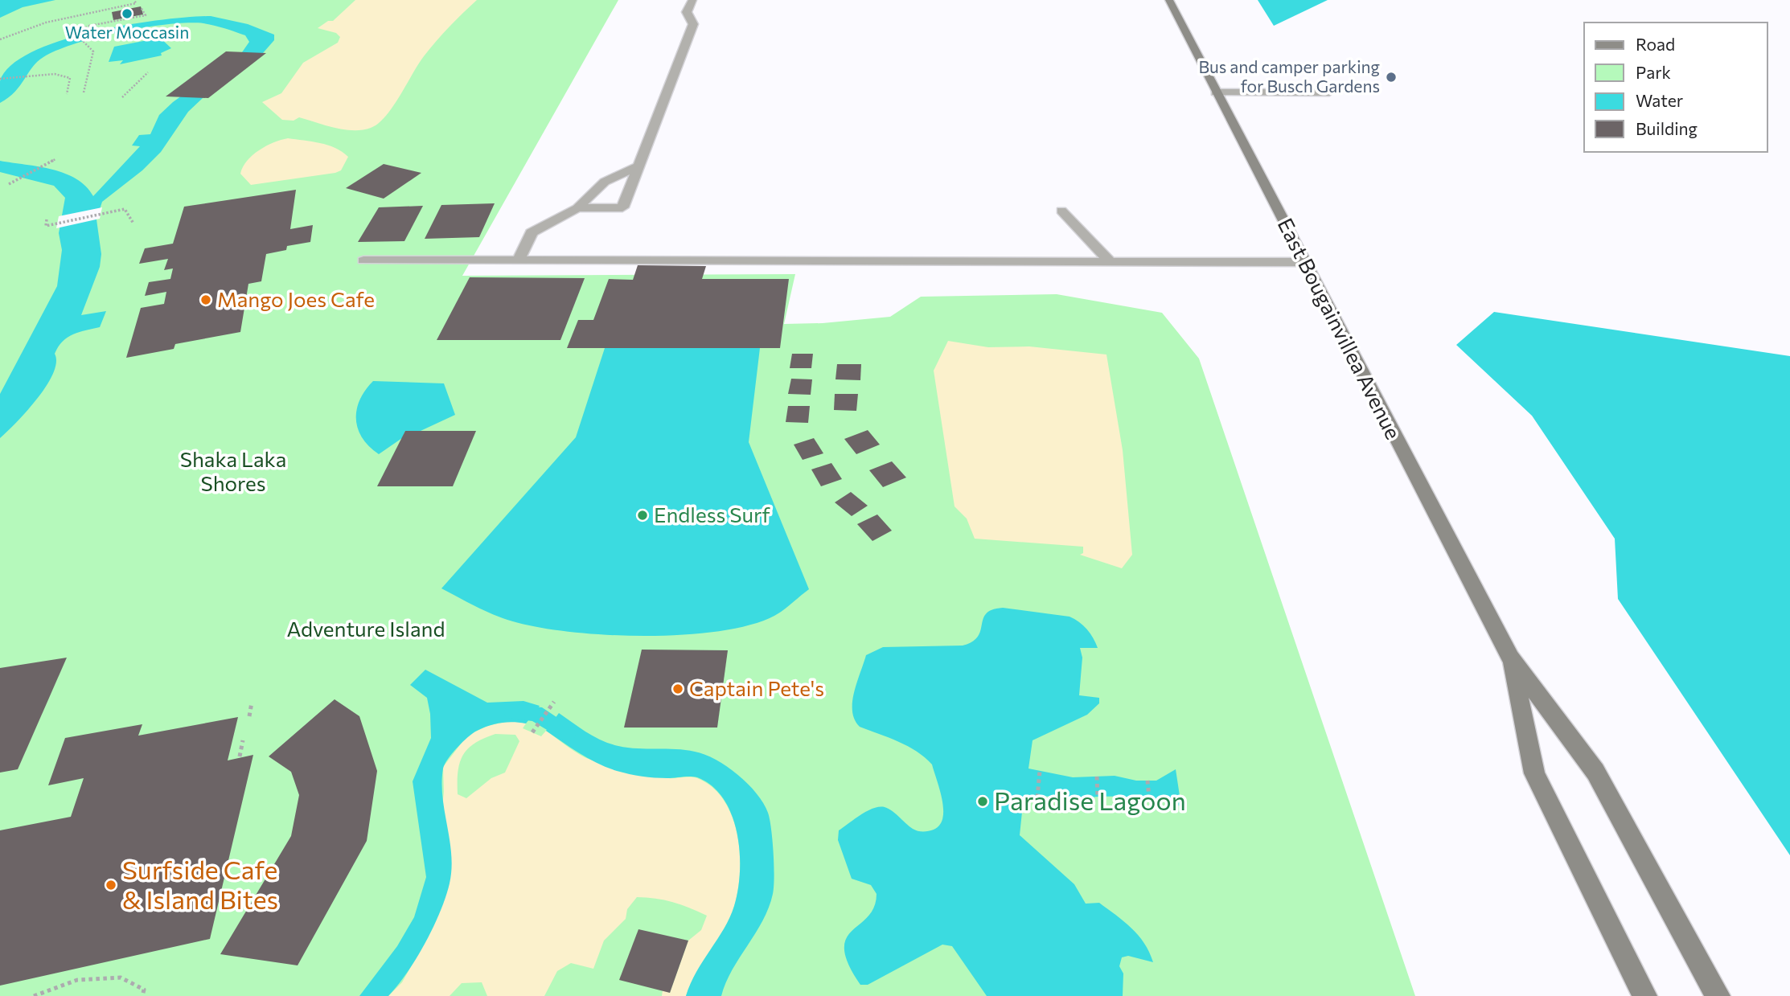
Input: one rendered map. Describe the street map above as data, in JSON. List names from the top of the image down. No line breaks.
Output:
{"streets":{"street":["East Bougainvillea Avenue"]},"parks":["Shaka Laka Shores","Adventure Island"],"places":["Water Moccasin","Bus and camper parking for Busch Gardens","Mango Joes Cafe","Endless Surf","Captain Pete's","Paradise Lagoon","Surfside Cafe & Island Bites"],"legend":["Road","Park","Water","Building"]}
